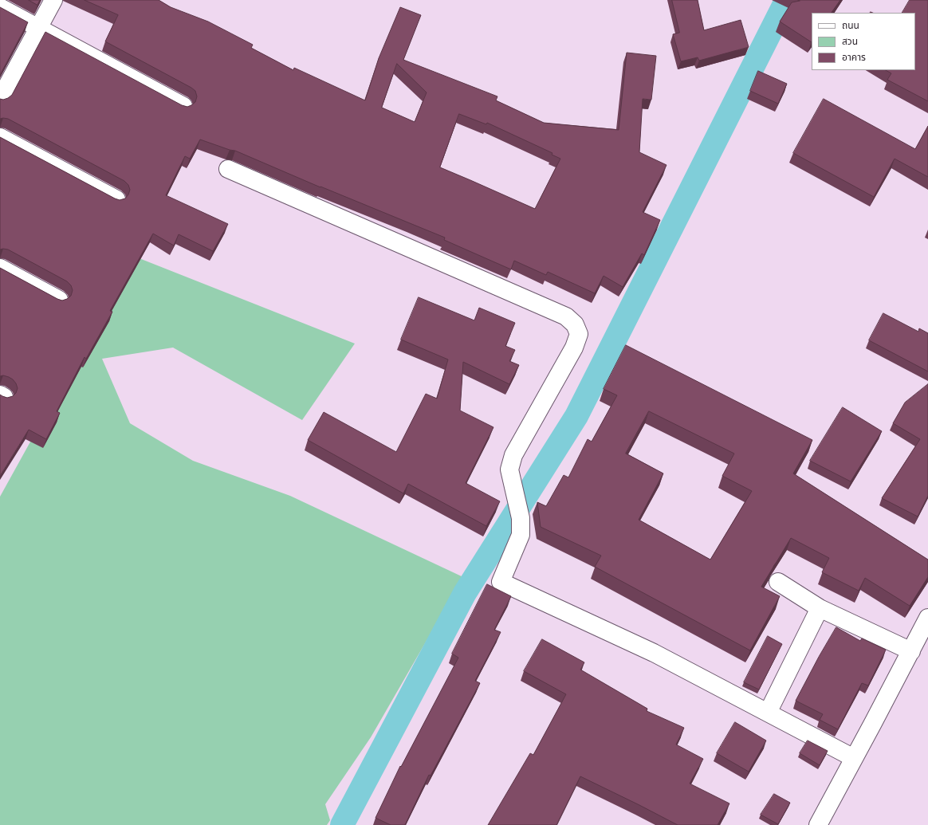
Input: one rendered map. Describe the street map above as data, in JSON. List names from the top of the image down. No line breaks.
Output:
{"legend":["ถนน","สวน","อาคาร"]}
